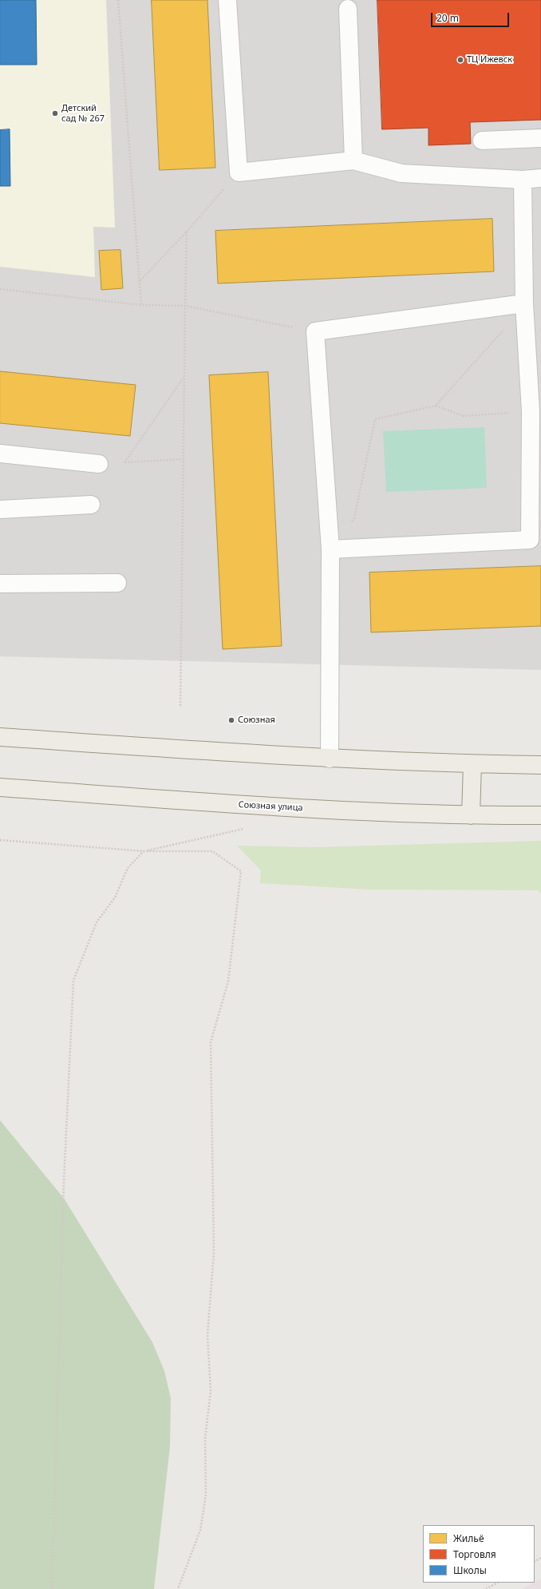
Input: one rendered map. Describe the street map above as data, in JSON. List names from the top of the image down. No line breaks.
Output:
{"streets":{"main road":["Союзная улица"]},"places":["ТЦ Ижевск","Детский сад № 267","Союзная"],"legend":["Жильё","Торговля","Школы"],"scale_bar":"20 m"}
